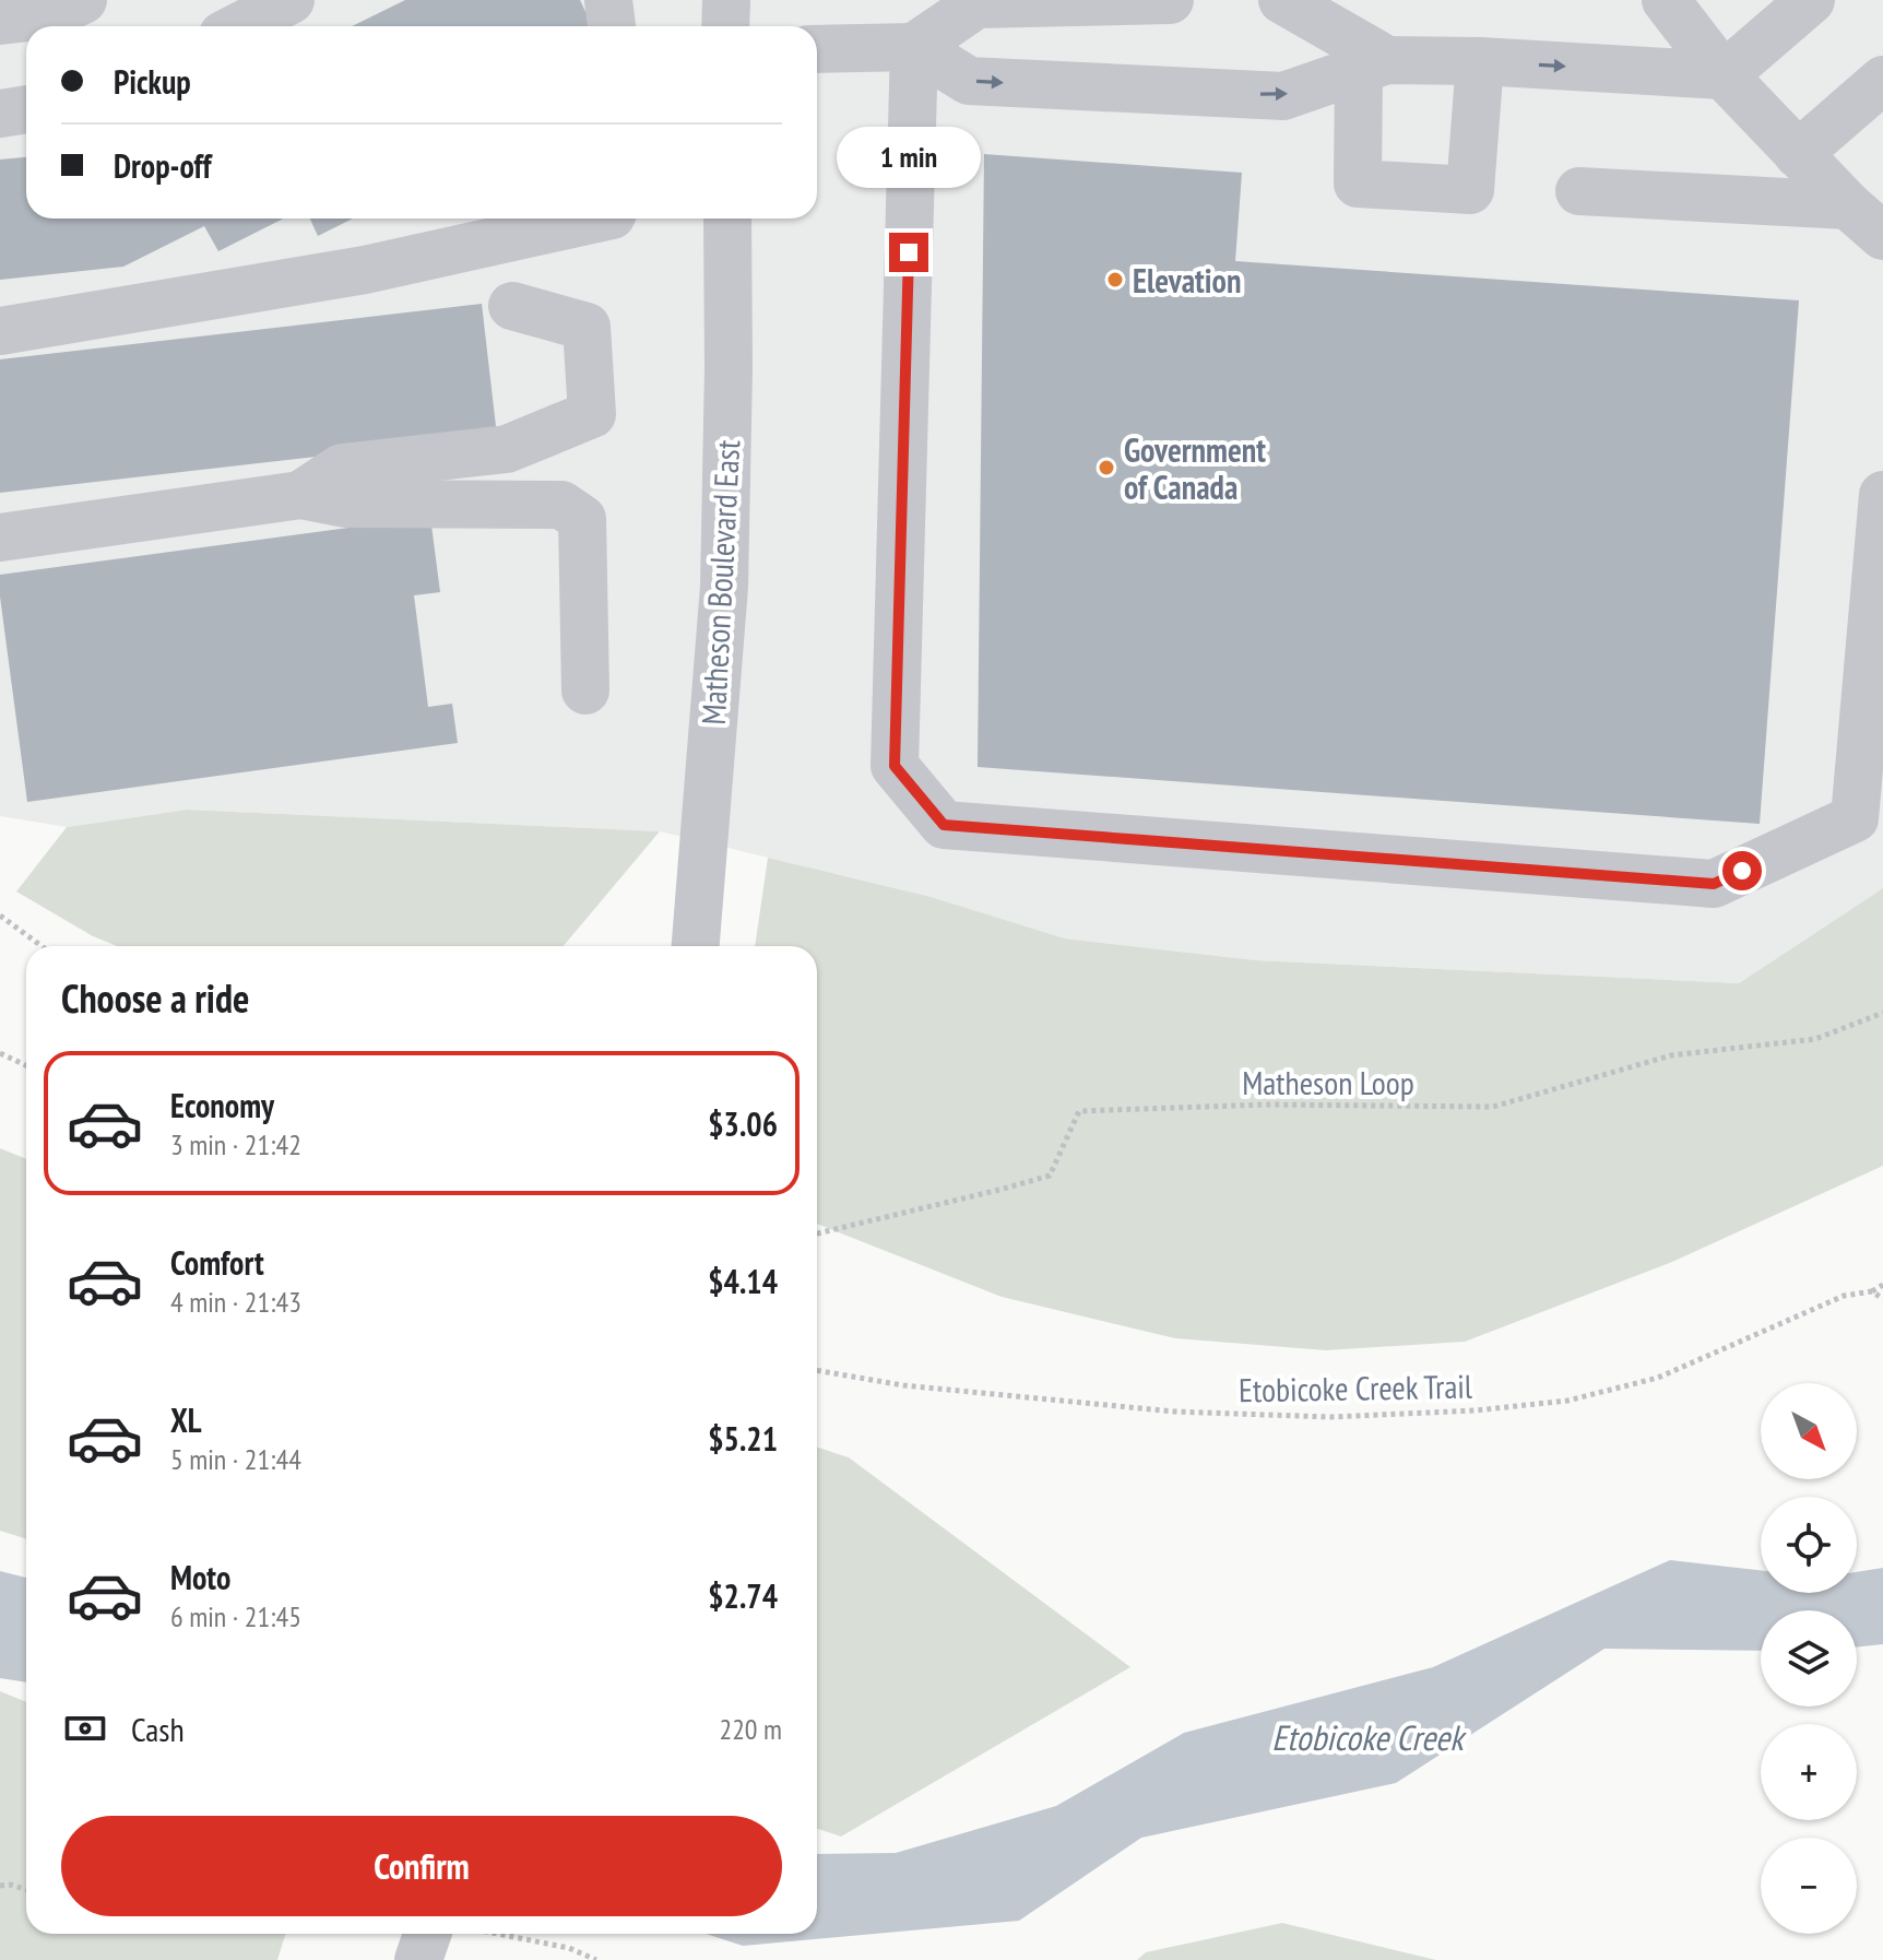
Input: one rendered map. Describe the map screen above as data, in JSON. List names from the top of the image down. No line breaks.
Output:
{"streets":{"street":["Matheson Boulevard East"],"path":["Matheson Loop","Etobicoke Creek Trail"]},"water":["Etobicoke Creek"],"places":["Elevation","Government of Canada"],"north":"bottom right","page":{"banner":["Pickup","Drop-off"],"bubble":"1 min","heading":"Choose a ride","list":[{"name":"Economy","note":"3 min · 21:42","value":"$3.06"},{"name":"Comfort","note":"4 min · 21:43","value":"$4.14"},{"name":"XL","note":"5 min · 21:44","value":"$5.21"},{"name":"Moto","note":"6 min · 21:45","value":"$2.74"}],"map_buttons":["+","−"],"pay":["Cash","220 m"],"buttons":"Confirm"}}
